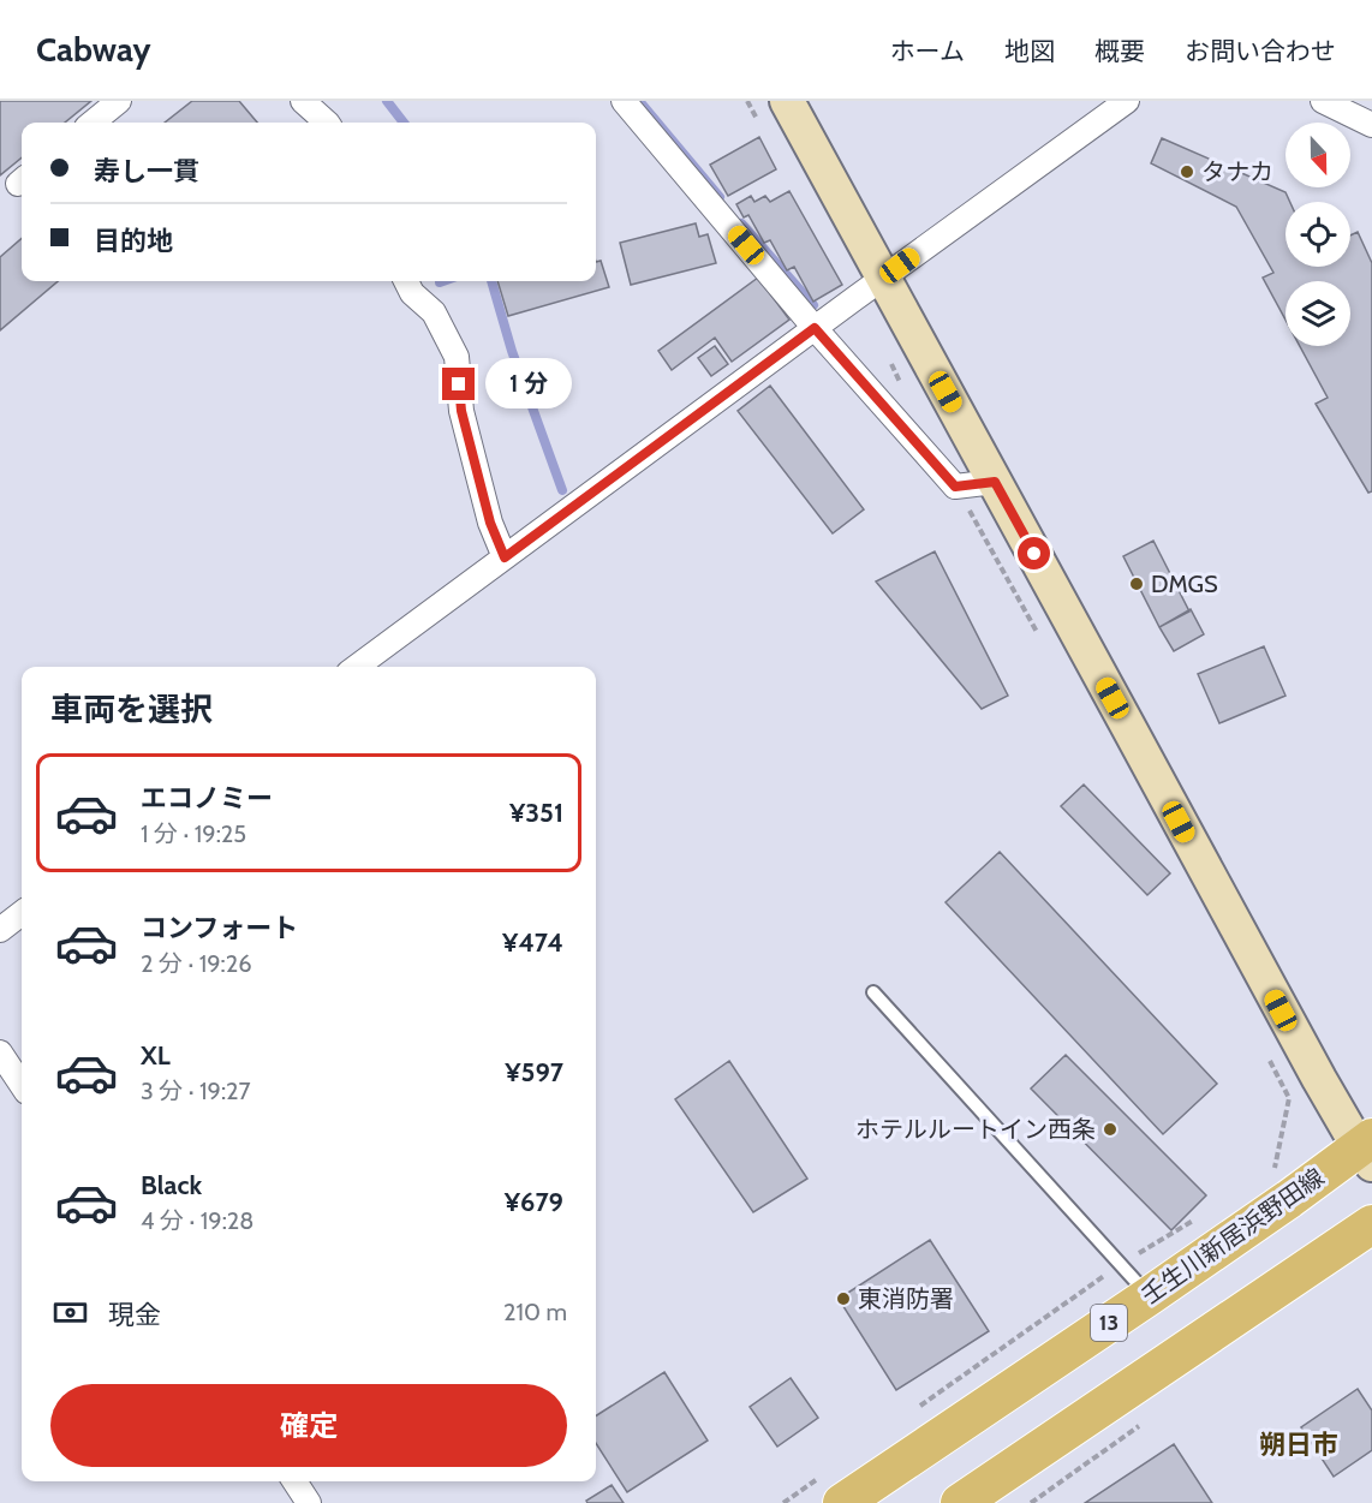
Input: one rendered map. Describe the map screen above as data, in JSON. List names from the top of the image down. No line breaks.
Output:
{"streets":{"main road":["壬生川新居浜野田線","13"]},"districts":["朔日市"],"places":["タナカ","DMGS","ホテルルートイン西条","東消防署"],"north":"bottom","page":{"header":"Cabway","nav":["ホーム","地図","概要","お問い合わせ"],"banner":["寿し一貫","目的地"],"bubble":"1 分","heading":"車両を選択","list":[{"name":"エコノミー","note":"1 分 · 19:25","value":"¥351"},{"name":"コンフォート","note":"2 分 · 19:26","value":"¥474"},{"name":"XL","note":"3 分 · 19:27","value":"¥597"},{"name":"Black","note":"4 分 · 19:28","value":"¥679"}],"pay":["現金","210 m"],"buttons":"確定"}}
